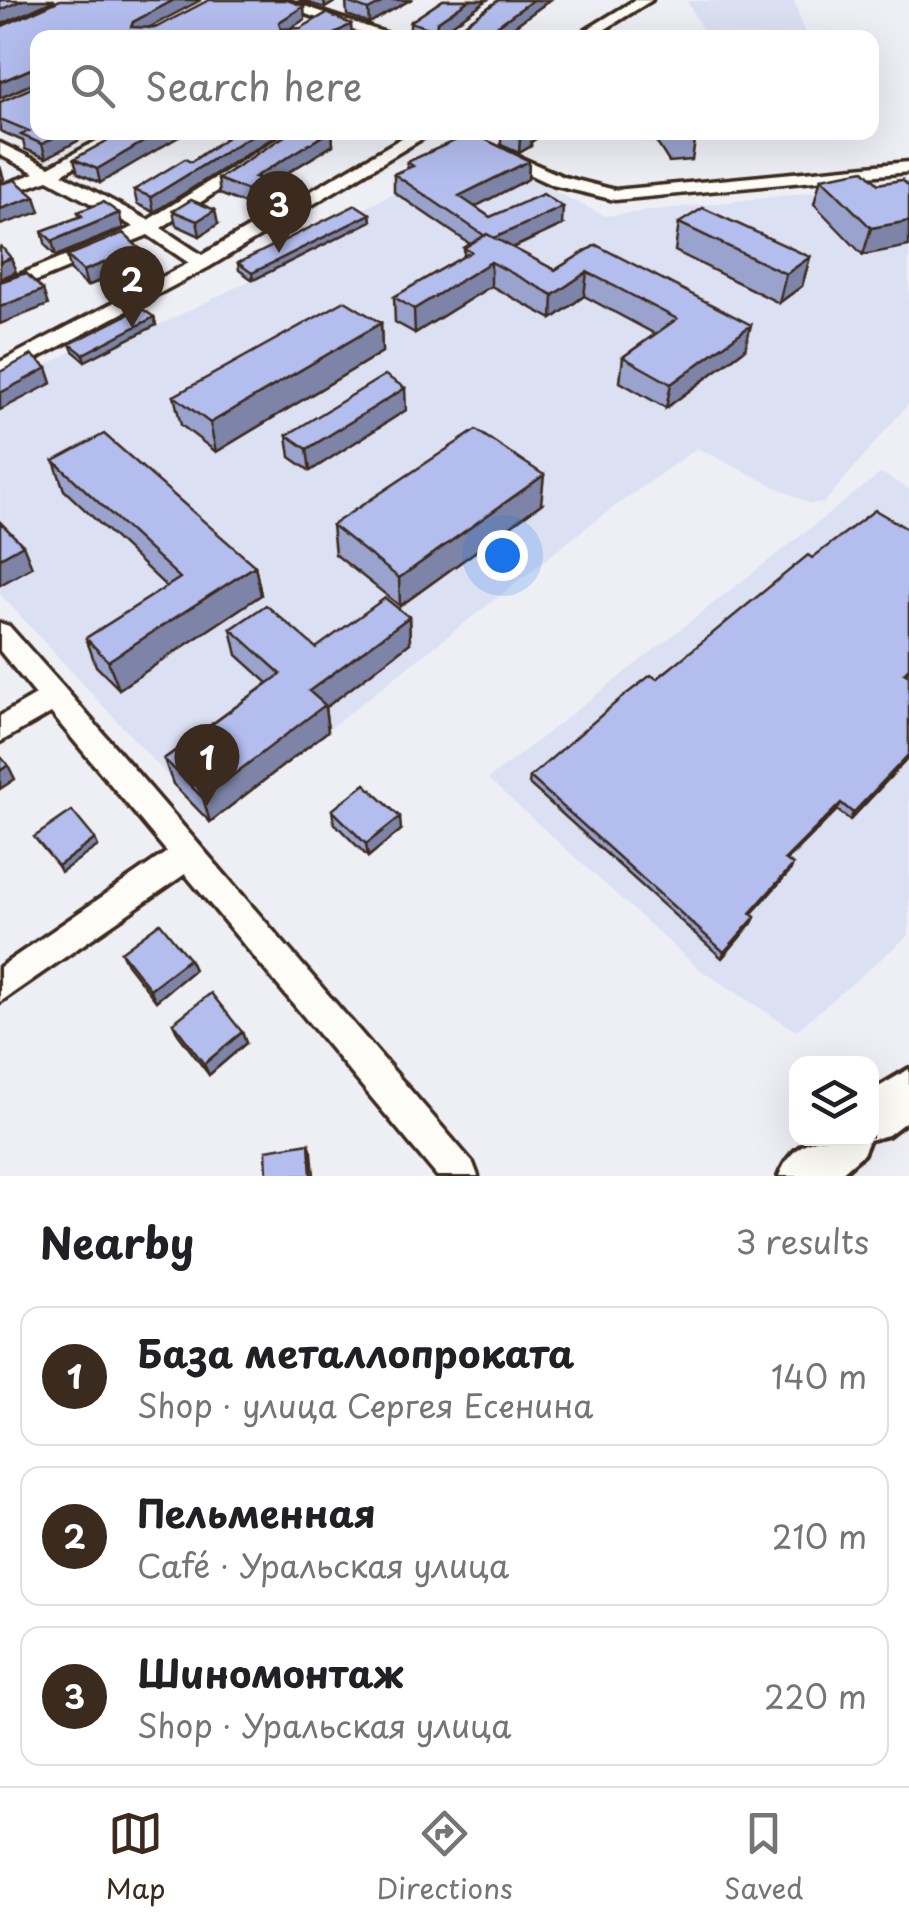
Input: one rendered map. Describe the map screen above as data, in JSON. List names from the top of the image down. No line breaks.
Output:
{"page":{"search":"Search here","pins":["3","2","1"],"heading":["Nearby","3 results"],"list":[{"mark":"1","name":"База металлопроката","note":"Shop · улица Сергея Есенина","value":"140 m"},{"mark":"2","name":"Пельменная","note":"Café · Уральская улица","value":"210 m"},{"mark":"3","name":"Шиномонтаж","note":"Shop · Уральская улица","value":"220 m"}],"nav":["Map","Directions","Saved"]}}
